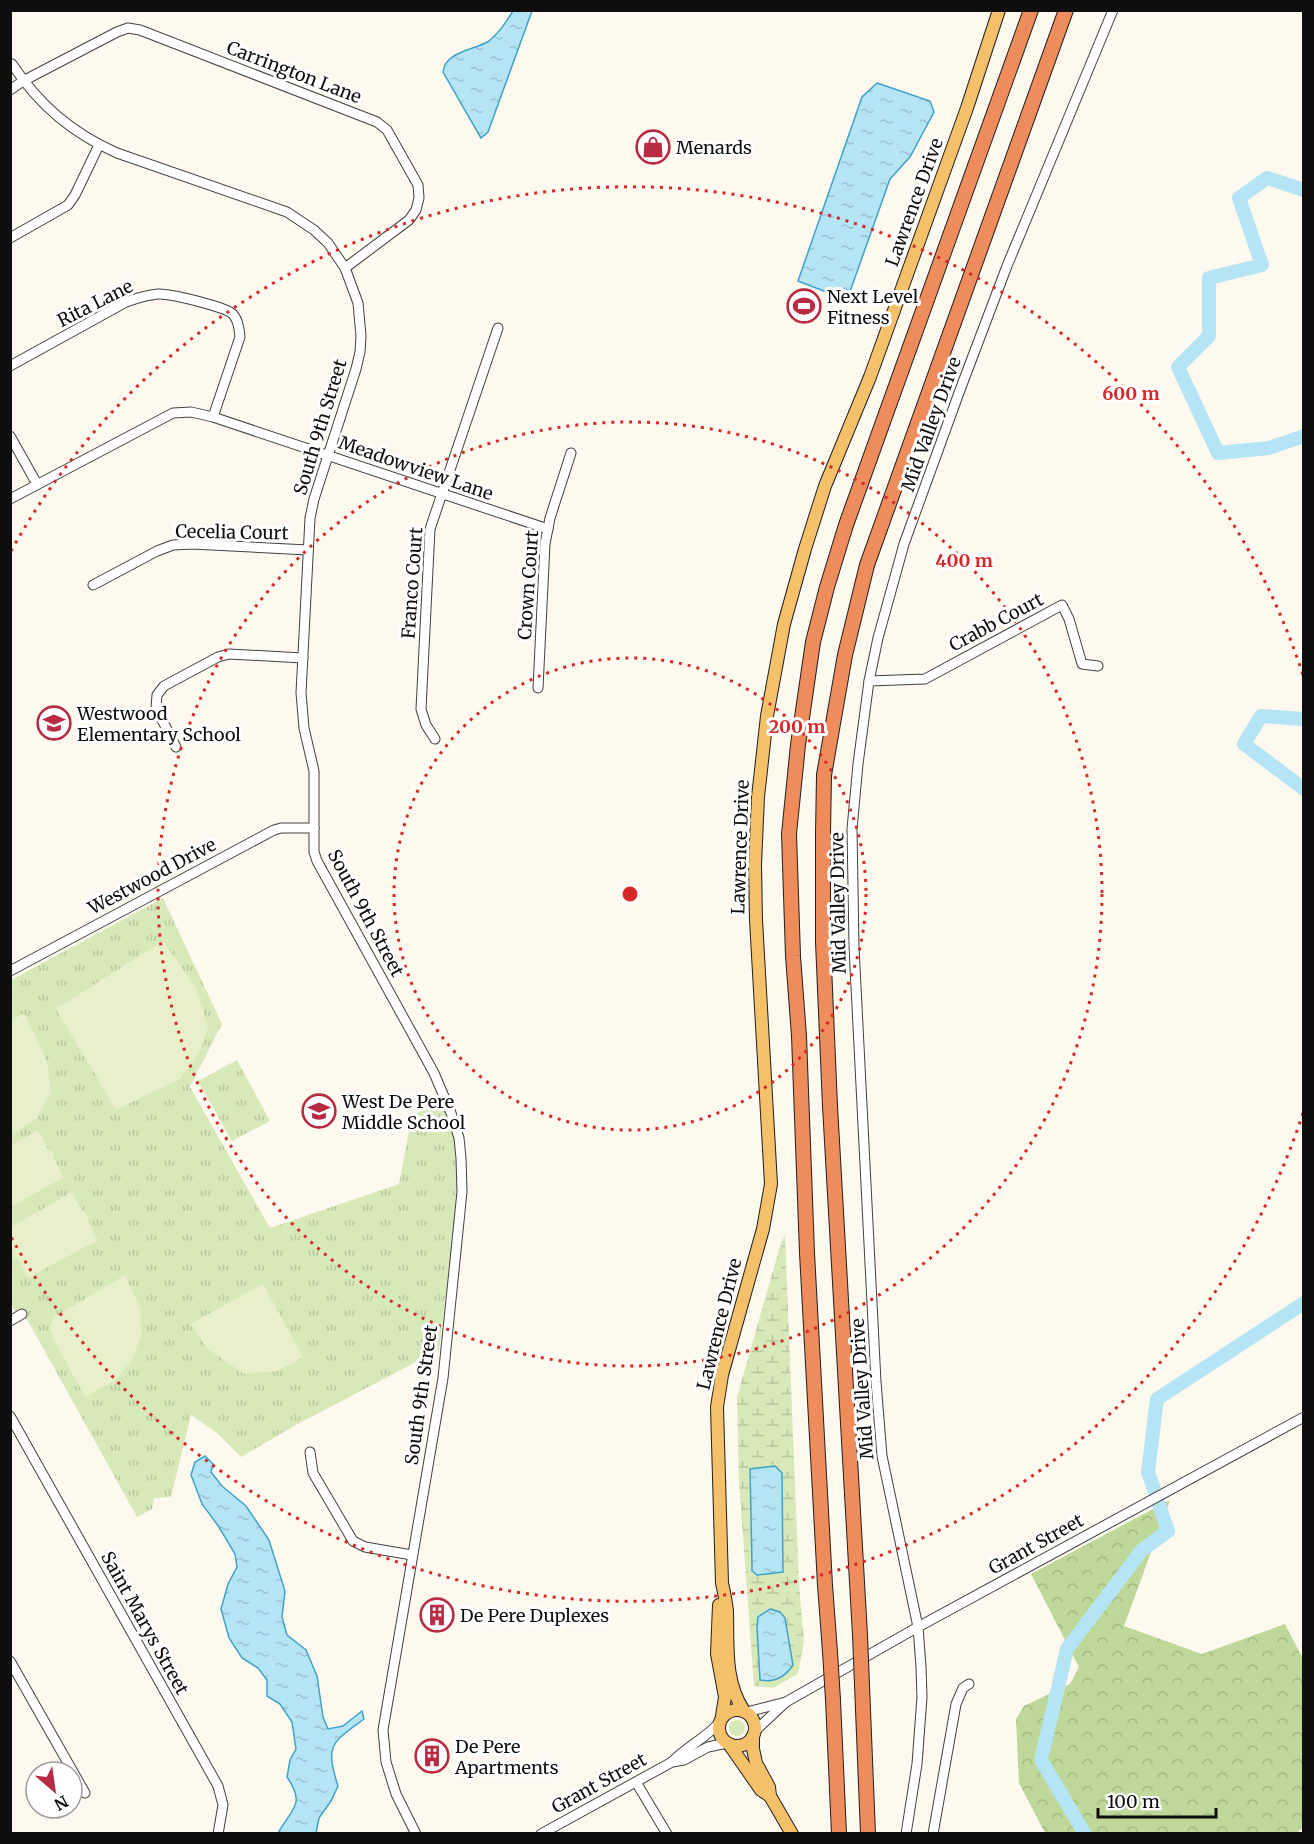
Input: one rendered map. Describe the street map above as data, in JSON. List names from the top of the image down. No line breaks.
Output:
{"streets":{"main road":["Lawrence Drive"],"street":["Carrington Lane","Rita Lane","Mid Valley Drive","South 9th Street","Meadowview Lane","Cecelia Court","Franco Court","Crown Court","Crabb Court","Westwood Drive","Grant Street","Saint Marys Street"]},"crossings":[["Carrington Lane","South 9th Street"],["Lawrence Drive","Grant Street"],["Rita Lane","Meadowview Lane"],["Mid Valley Drive","Crabb Court"],["Mid Valley Drive","Grant Street"],["South 9th Street","Meadowview Lane"],["South 9th Street","Cecelia Court"],["South 9th Street","Westwood Drive"],["Meadowview Lane","Franco Court"],["Meadowview Lane","Crown Court"]],"places":{"shop":["Menards"],"sports":["Next Level Fitness"],"school or university":["Westwood Elementary School","West De Pere Middle School"],"building":["De Pere Duplexes","De Pere Apartments"]},"scale_bar":"100 m","north":"bottom right","rings":["600 m","400 m","200 m"]}
